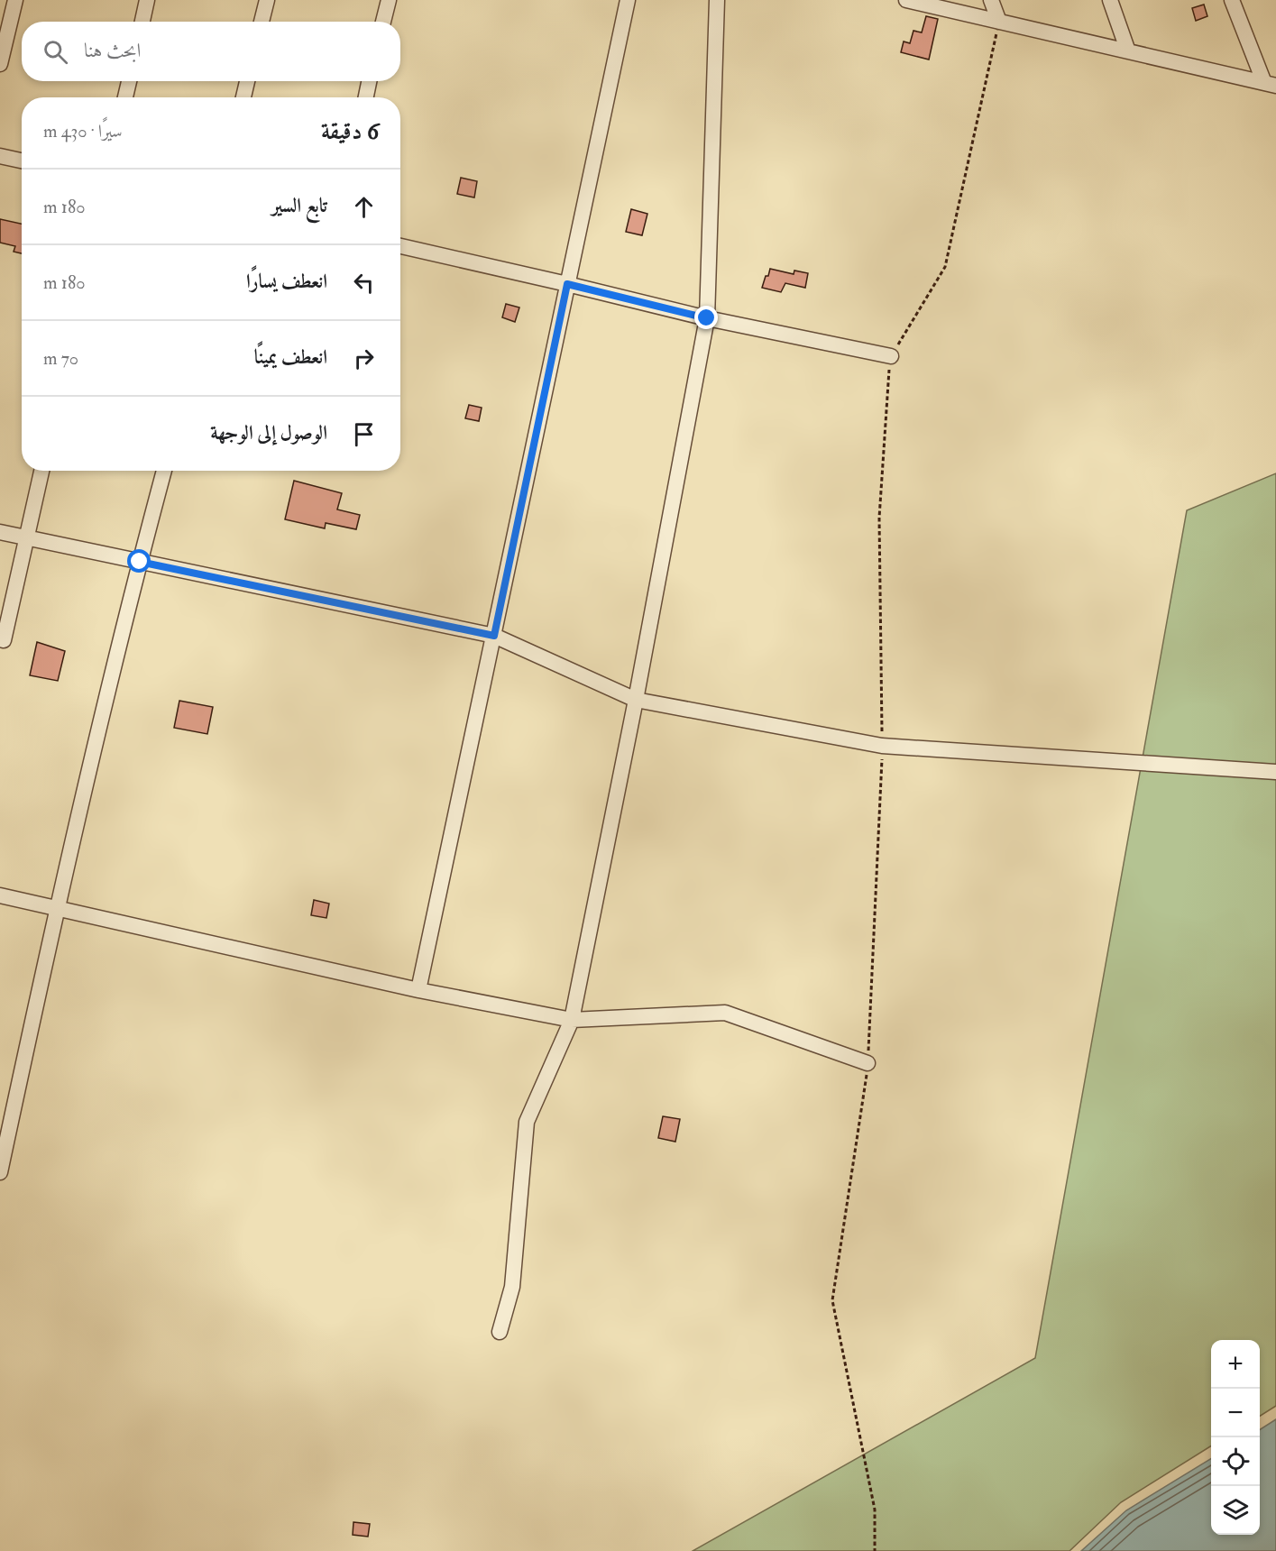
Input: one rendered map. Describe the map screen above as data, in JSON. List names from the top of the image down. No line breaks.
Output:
{"page":{"search":"ابحث هنا","heading":["6 دقيقة","سيرًا · 430 m"],"list":[["تابع السير","180 m"],["انعطف يسارًا","180 m"],["انعطف يمينًا","70 m"],"الوصول إلى الوجهة"],"map_buttons":["+","−"]}}
